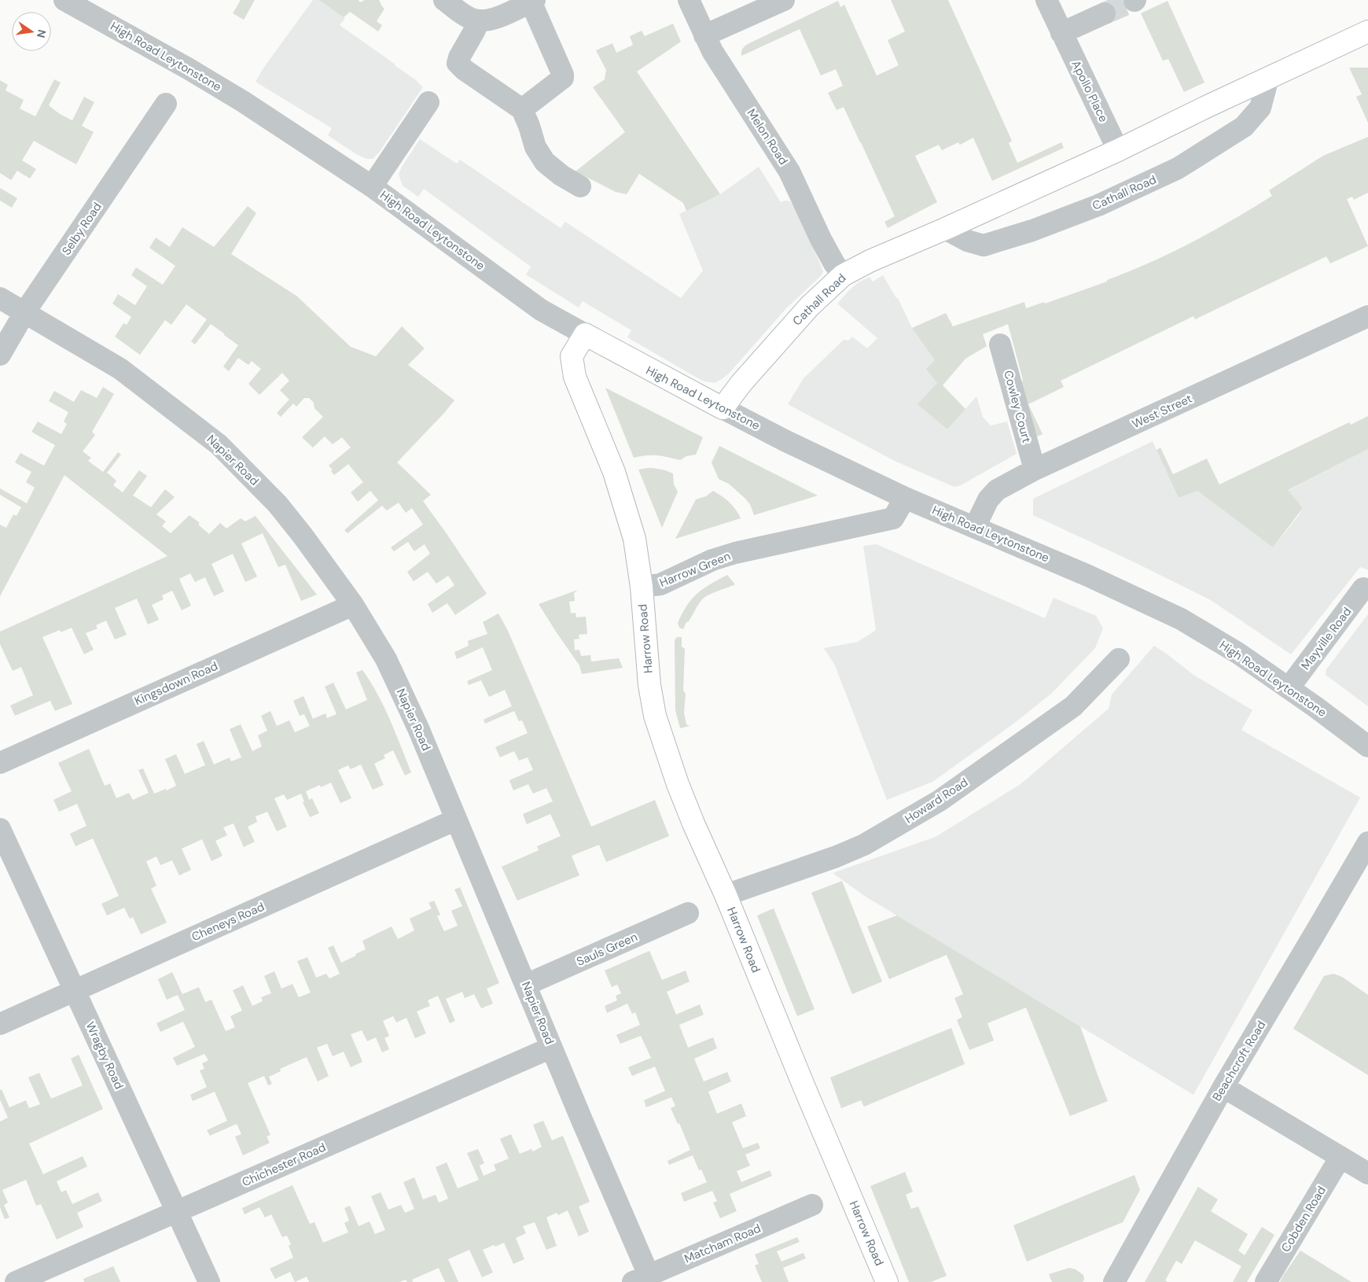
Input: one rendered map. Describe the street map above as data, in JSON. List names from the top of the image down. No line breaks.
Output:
{"streets":{"main road":["High Road Leytonstone","Cathall Road","Harrow Green","Harrow Road"],"street":["Apollo Place","Melon Road","Selby Road","Cowley Court","West Street","Napier Road","Mayville Road","Kingsdown Road","Howard Road","Cheneys Road","Sauls Green","Wragby Road","Beachcroft Road","Chichester Road","Cobden Road","Matcham Road"]},"crossings":[["High Road Leytonstone","Cathall Road"],["High Road Leytonstone","West Street"],["High Road Leytonstone","Harrow Green"],["High Road Leytonstone","Mayville Road"],["Apollo Place","Cathall Road"],["Melon Road","Cathall Road"],["Selby Road","Napier Road"],["Cowley Court","West Street"],["Napier Road","Kingsdown Road"],["Napier Road","Cheneys Road"],["Napier Road","Sauls Green"],["Napier Road","Chichester Road"],["Napier Road","Matcham Road"],["Harrow Green","Harrow Road"],["Harrow Road","Howard Road"],["Cheneys Road","Wragby Road"],["Wragby Road","Chichester Road"]],"north":"right"}
